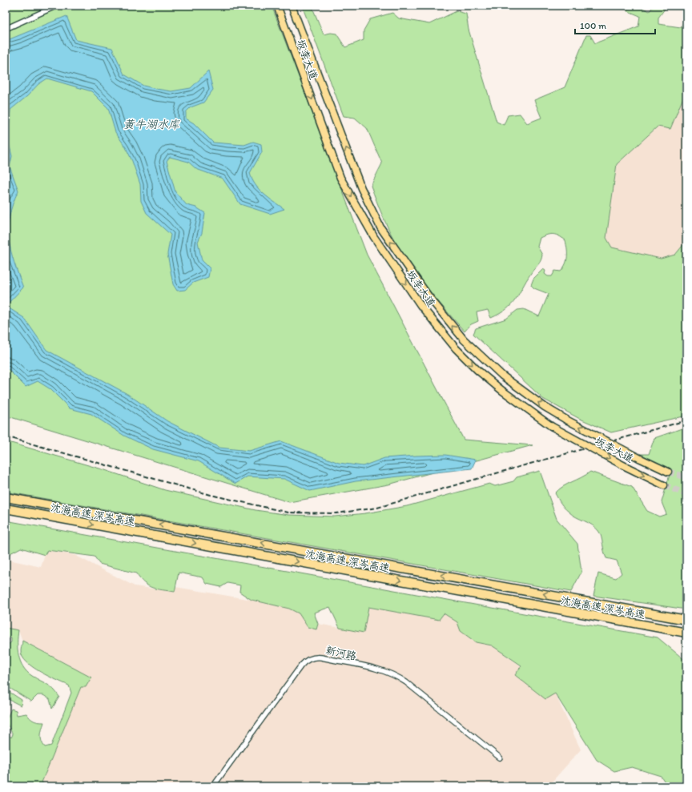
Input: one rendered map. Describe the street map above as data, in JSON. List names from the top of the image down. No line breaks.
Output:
{"streets":{"highway":["沈海高速 深岑高速"],"main road":["坂李大道"],"street":["新河路"]},"water":["黄牛湖水库"],"scale_bar":"100 m"}
